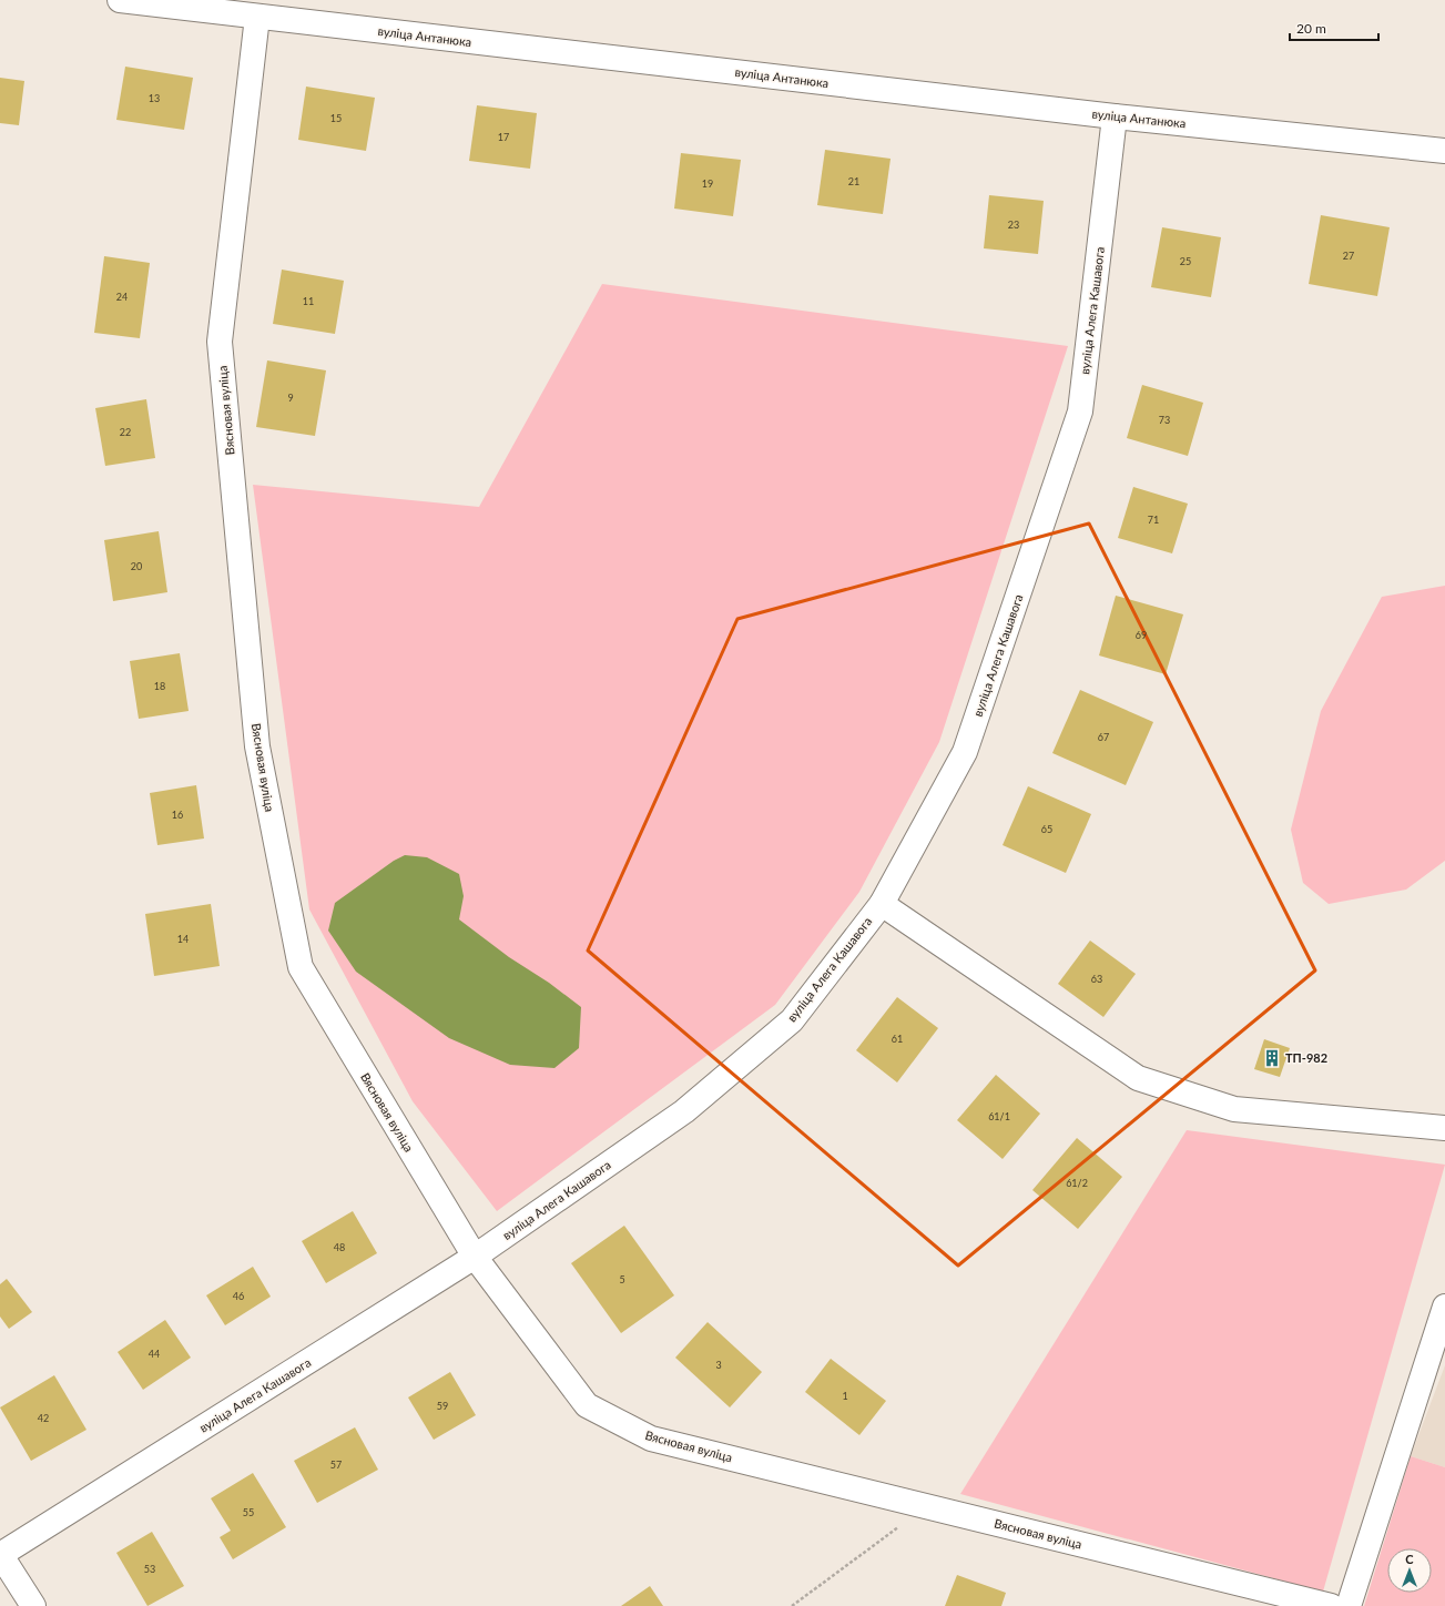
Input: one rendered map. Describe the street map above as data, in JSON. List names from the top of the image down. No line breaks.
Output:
{"streets":{"street":["вуліца Антанюка","вуліца Алега Кашавога","Вясновая вуліца"]},"crossings":[["вуліца Антанюка","вуліца Алега Кашавога"],["вуліца Антанюка","Вясновая вуліца"],["вуліца Алега Кашавога","Вясновая вуліца"]],"places":{"building":["ТП-982"]},"house_numbers":["13","15","17","21","19","23","27","25","24","11","9","73","22","71","20","69","18","67","16","65","14","63","61","61/1","61/2","48","5","46","44","3","1","59","42","57","55","53"],"scale_bar":"20 m","north":"top"}
